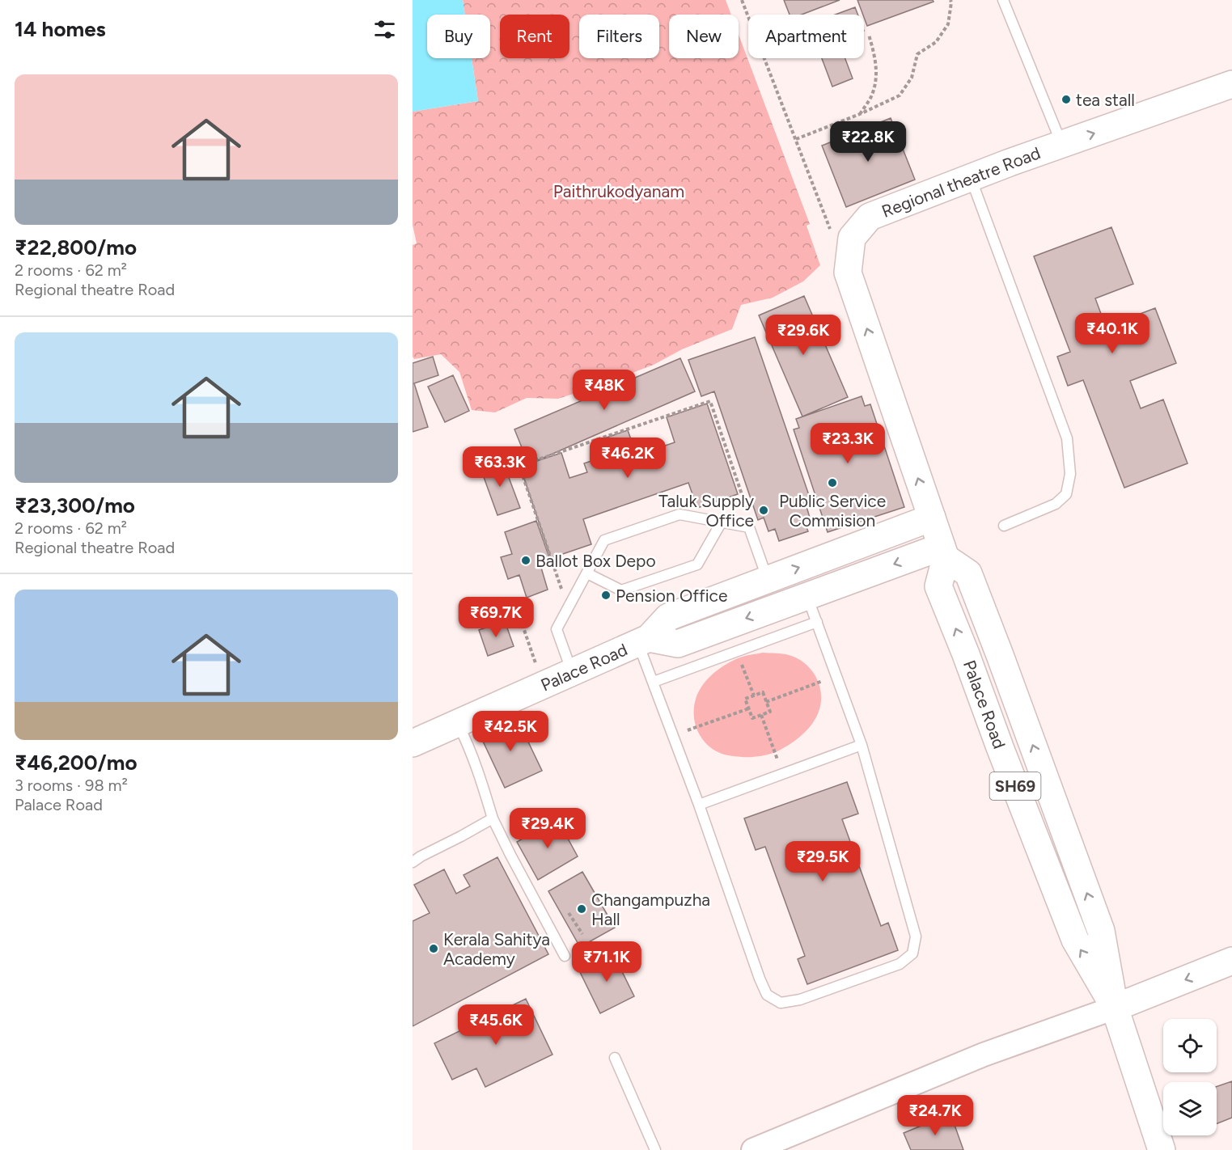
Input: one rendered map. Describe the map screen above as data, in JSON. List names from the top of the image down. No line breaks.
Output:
{"streets":{"main road":["Regional theatre Road","Palace Road","SH69"]},"crossings":[["Regional theatre Road","Palace Road"]],"parks":["Paithrukodyanam"],"places":["tea stall","Public Service Commision","Taluk Supply Office","Ballot Box Depo","Pension Office","Changampuzha Hall","Kerala Sahitya Academy"],"page":{"heading":"14 homes","chip":["Buy","Rent","Filters","New","Apartment"],"list":[{"name":"₹22,800/mo","note":"2 rooms · 62 m² · Regional theatre Road"},{"name":"₹23,300/mo","note":"2 rooms · 62 m² · Regional theatre Road"},{"name":"₹46,200/mo","note":"3 rooms · 98 m² · Palace Road"}],"price":["₹22.8K","₹40.1K","₹29.6K","₹48K","₹23.3K","₹46.2K","₹63.3K","₹69.7K","₹42.5K","₹29.4K","₹29.5K","₹71.1K","₹45.6K","₹24.7K"]}}
